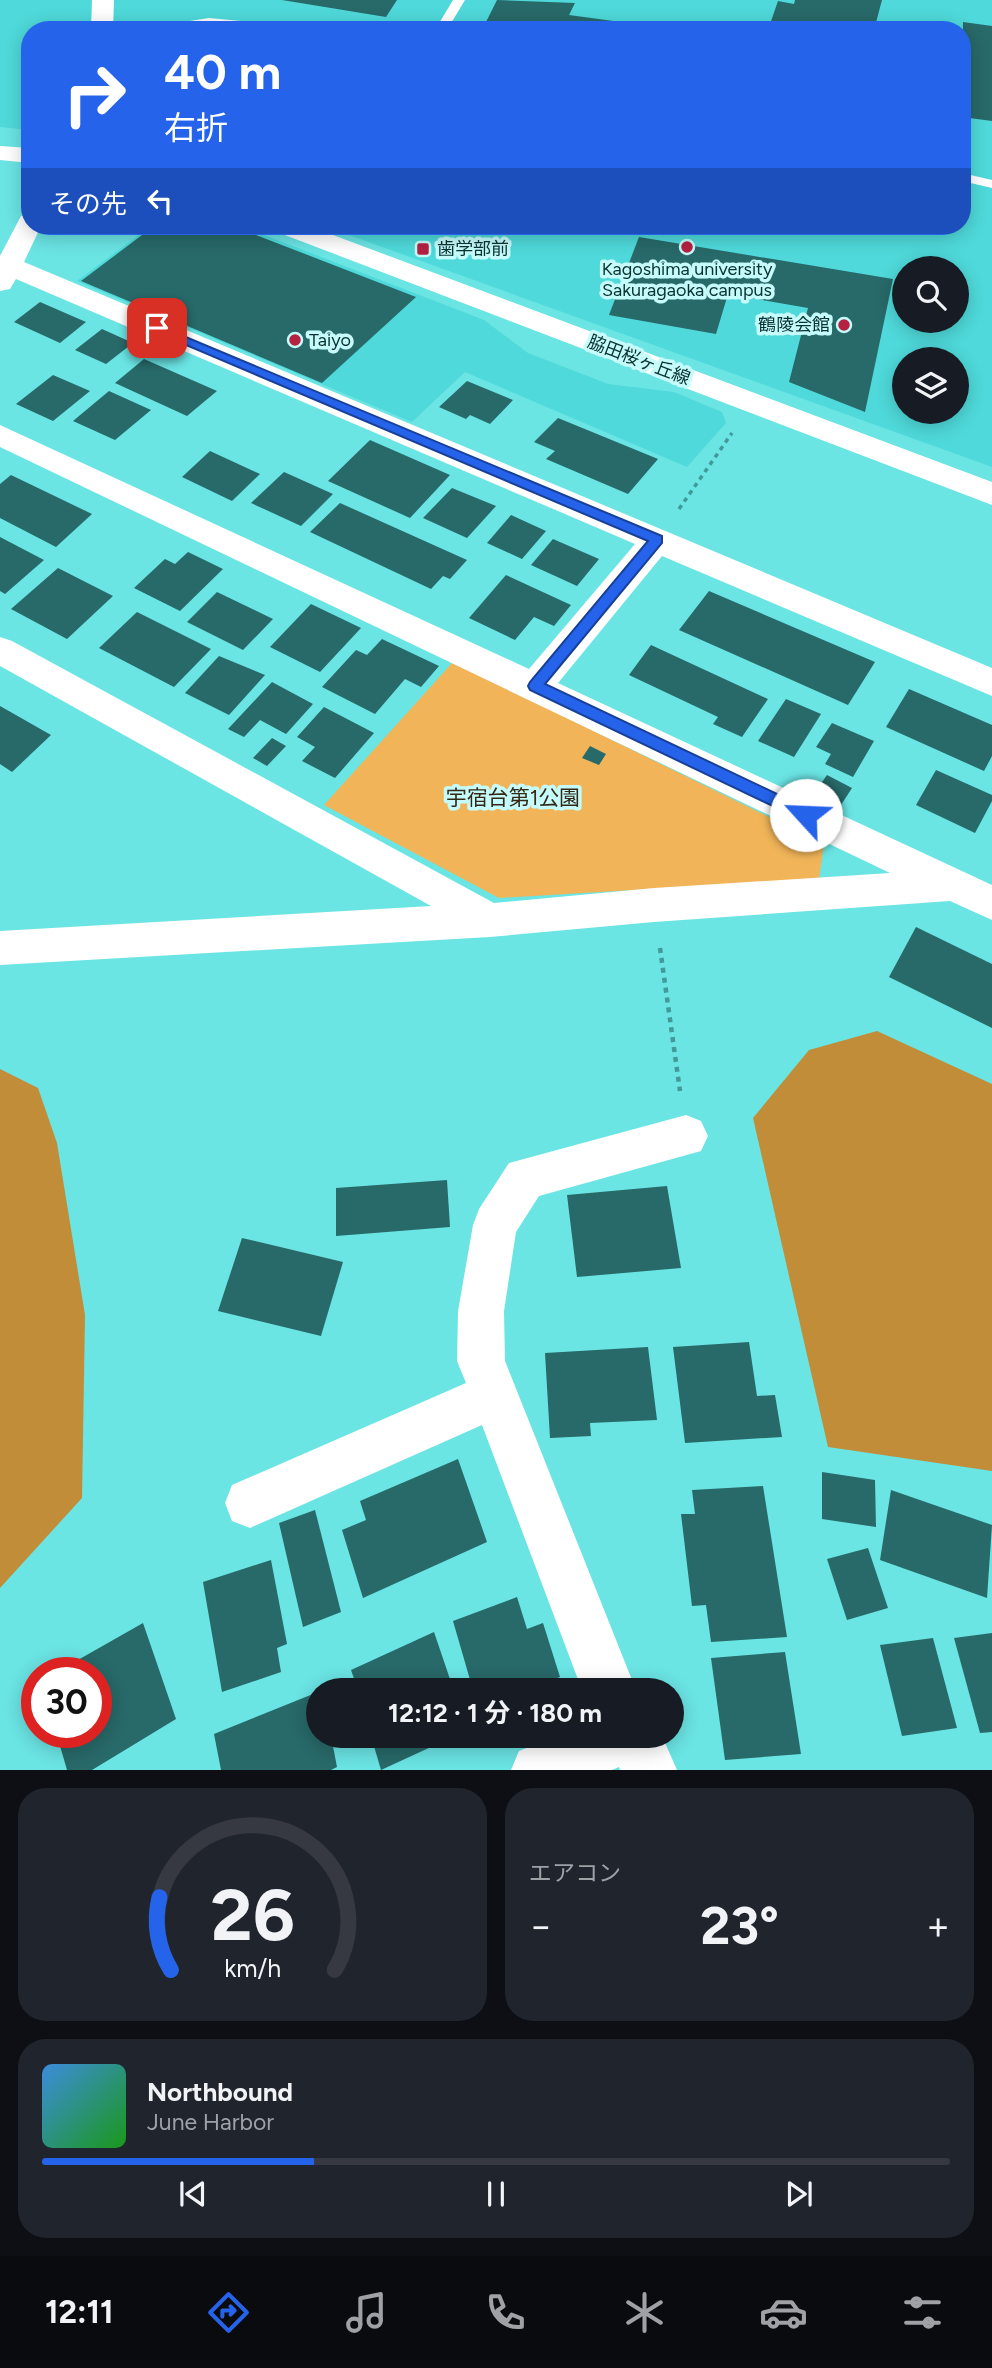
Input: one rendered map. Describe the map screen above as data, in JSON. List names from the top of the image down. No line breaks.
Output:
{"streets":{"street":["脇田桜ヶ丘線"]},"parks":["宇宿台第1公園"],"places":{"other":["Kagoshima university Sakuragaoka campus","鶴陵会館","Taiyo"],"transit":["歯学部前"]},"page":{"turn":["40 m","右折"],"then":"その先","limit":"30","trip":"12:12 · 1 分 · 180 m","tile":"エアコン","heat":["−","23°","+"],"song":["Northbound","June Harbor"],"tabs":"12:11","gauge":["26","km/h"]}}
